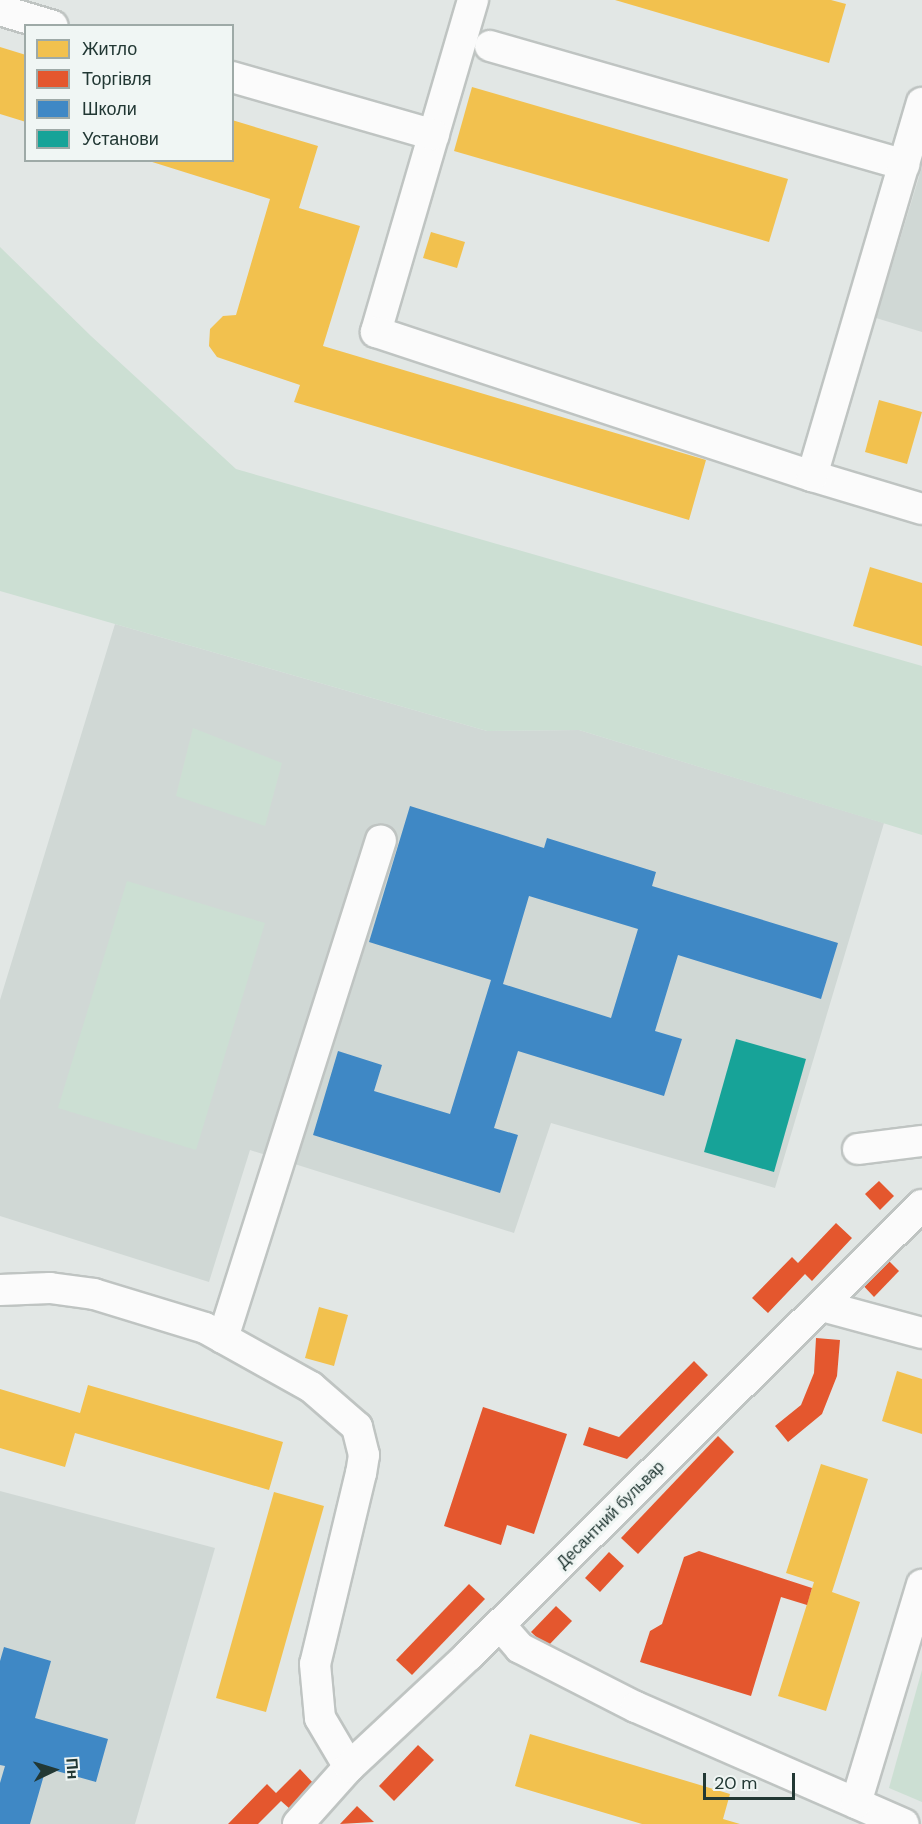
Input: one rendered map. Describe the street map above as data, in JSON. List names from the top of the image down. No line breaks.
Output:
{"streets":{"street":["Десантний бульвар"]},"legend":["Житло","Торгівля","Школи","Установи"],"scale_bar":"20 m","north":"right"}
